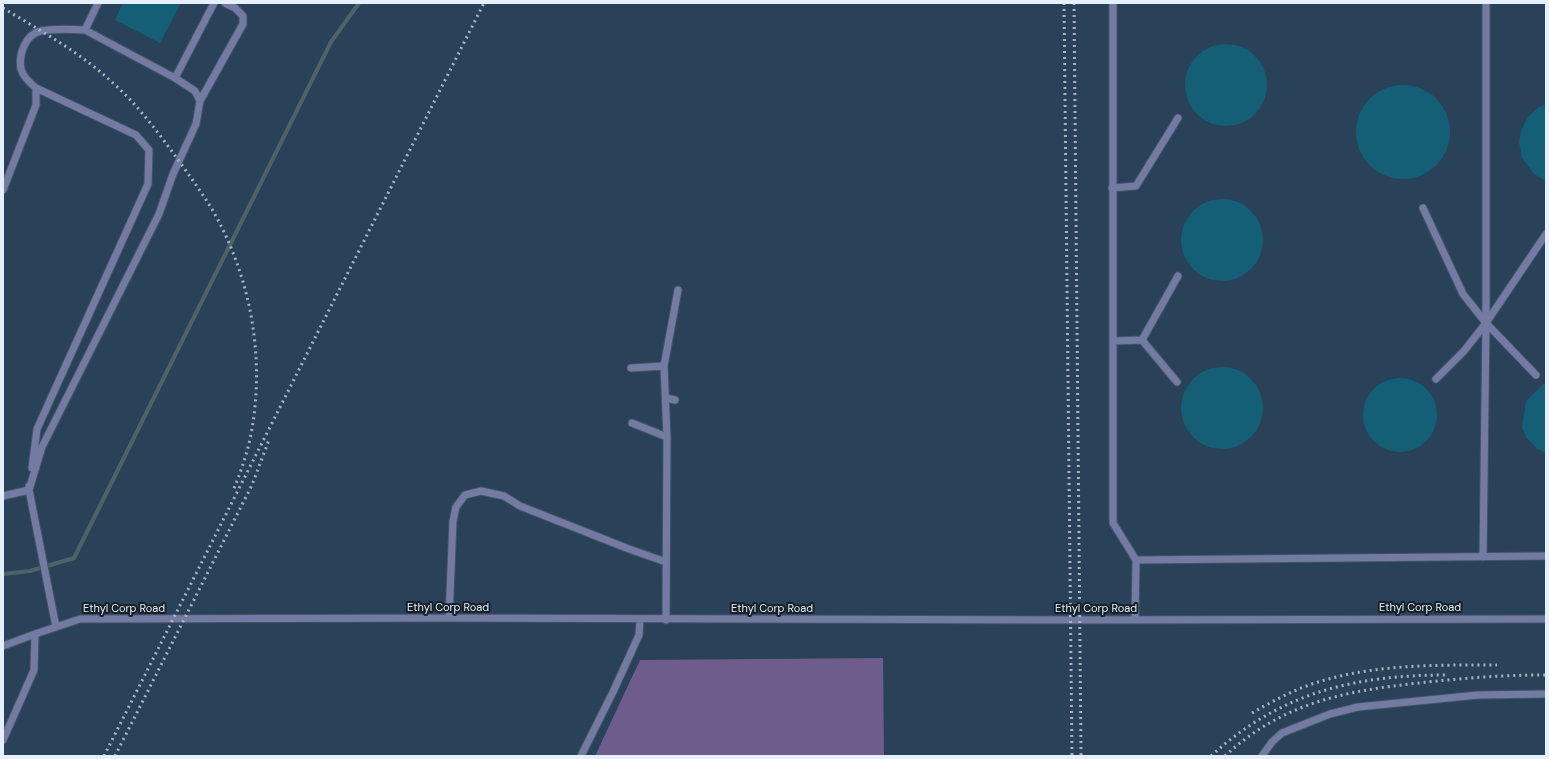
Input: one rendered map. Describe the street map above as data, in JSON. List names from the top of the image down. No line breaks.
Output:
{"streets":{"lane":["Ethyl Corp Road"]}}
